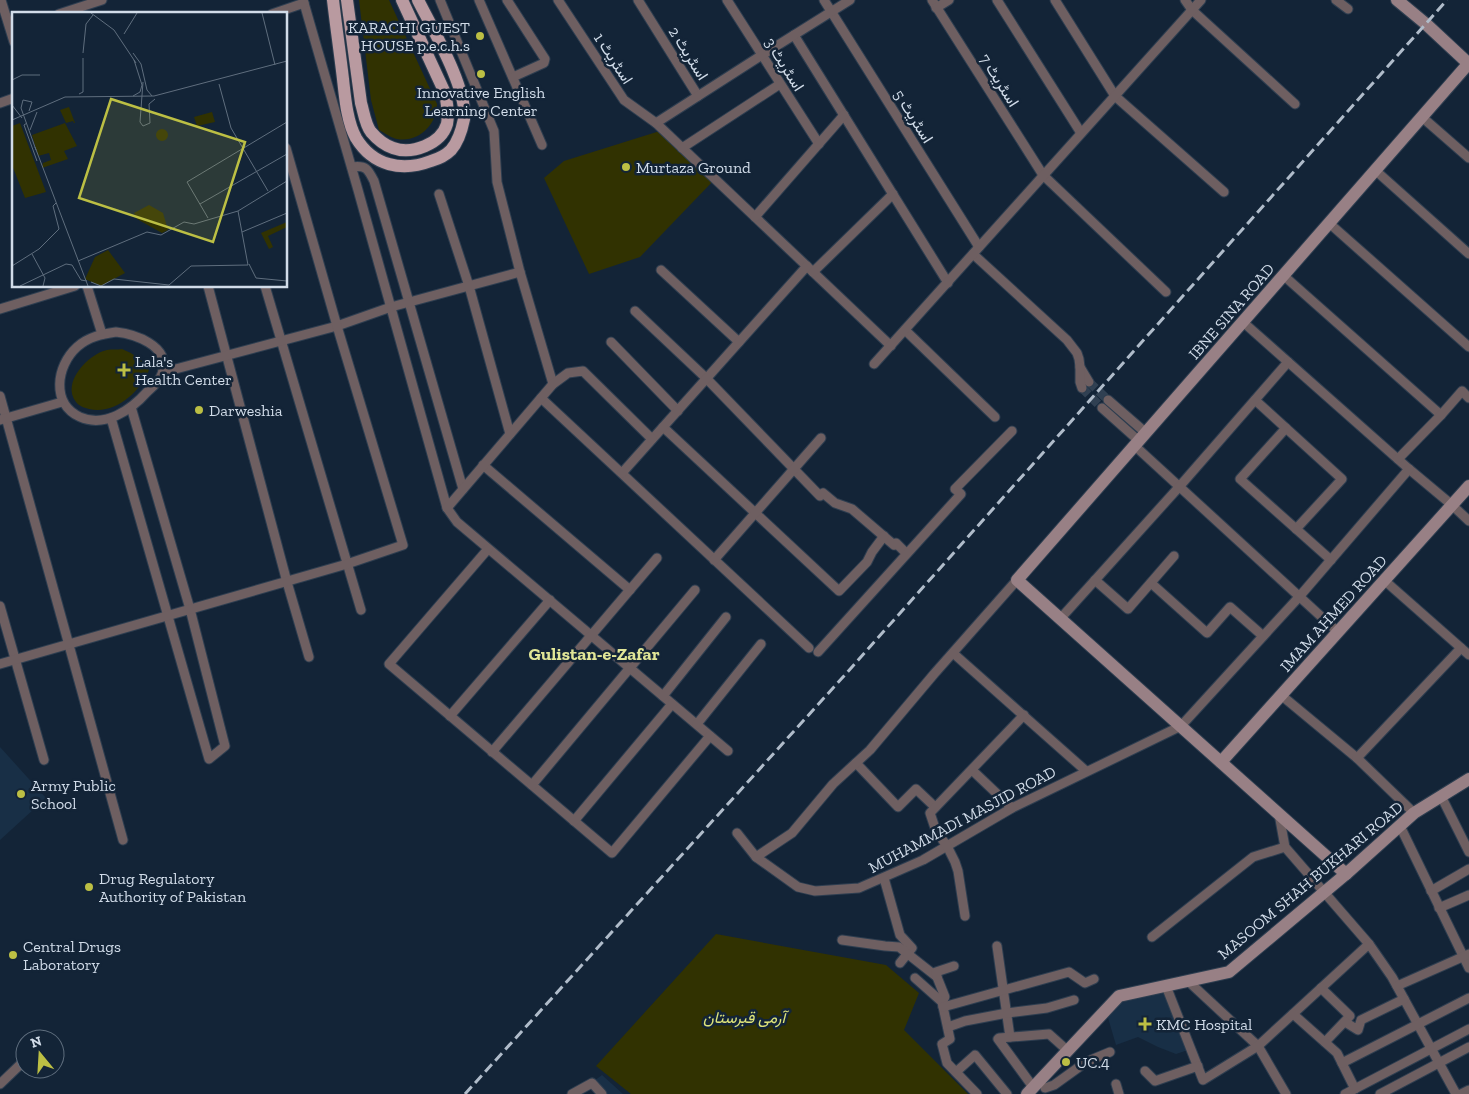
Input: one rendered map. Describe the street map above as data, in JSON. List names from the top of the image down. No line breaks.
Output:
{"streets":{"street":["اسٹریٹ 2","اسٹریٹ 1","اسٹریٹ 3","اسٹریٹ 7","اسٹریٹ 5","IBNE SINA ROAD","IMAM AHMED ROAD","MUHAMMADI MASJID ROAD","MASOOM SHAH BUKHARI ROAD"]},"districts":["Gulistan-e-Zafar"],"parks":["آرمی قبرستان"],"places":{"other":["KARACHI GUEST HOUSE p.e.c.h.s","Innovative English Learning Center","Murtaza Ground","Darweshia","Army Public School","Drug Regulatory Authority of Pakistan","Central Drugs Laboratory","UC.4"],"health":["Lala's Health Center","KMC Hospital"]},"north":"top"}
